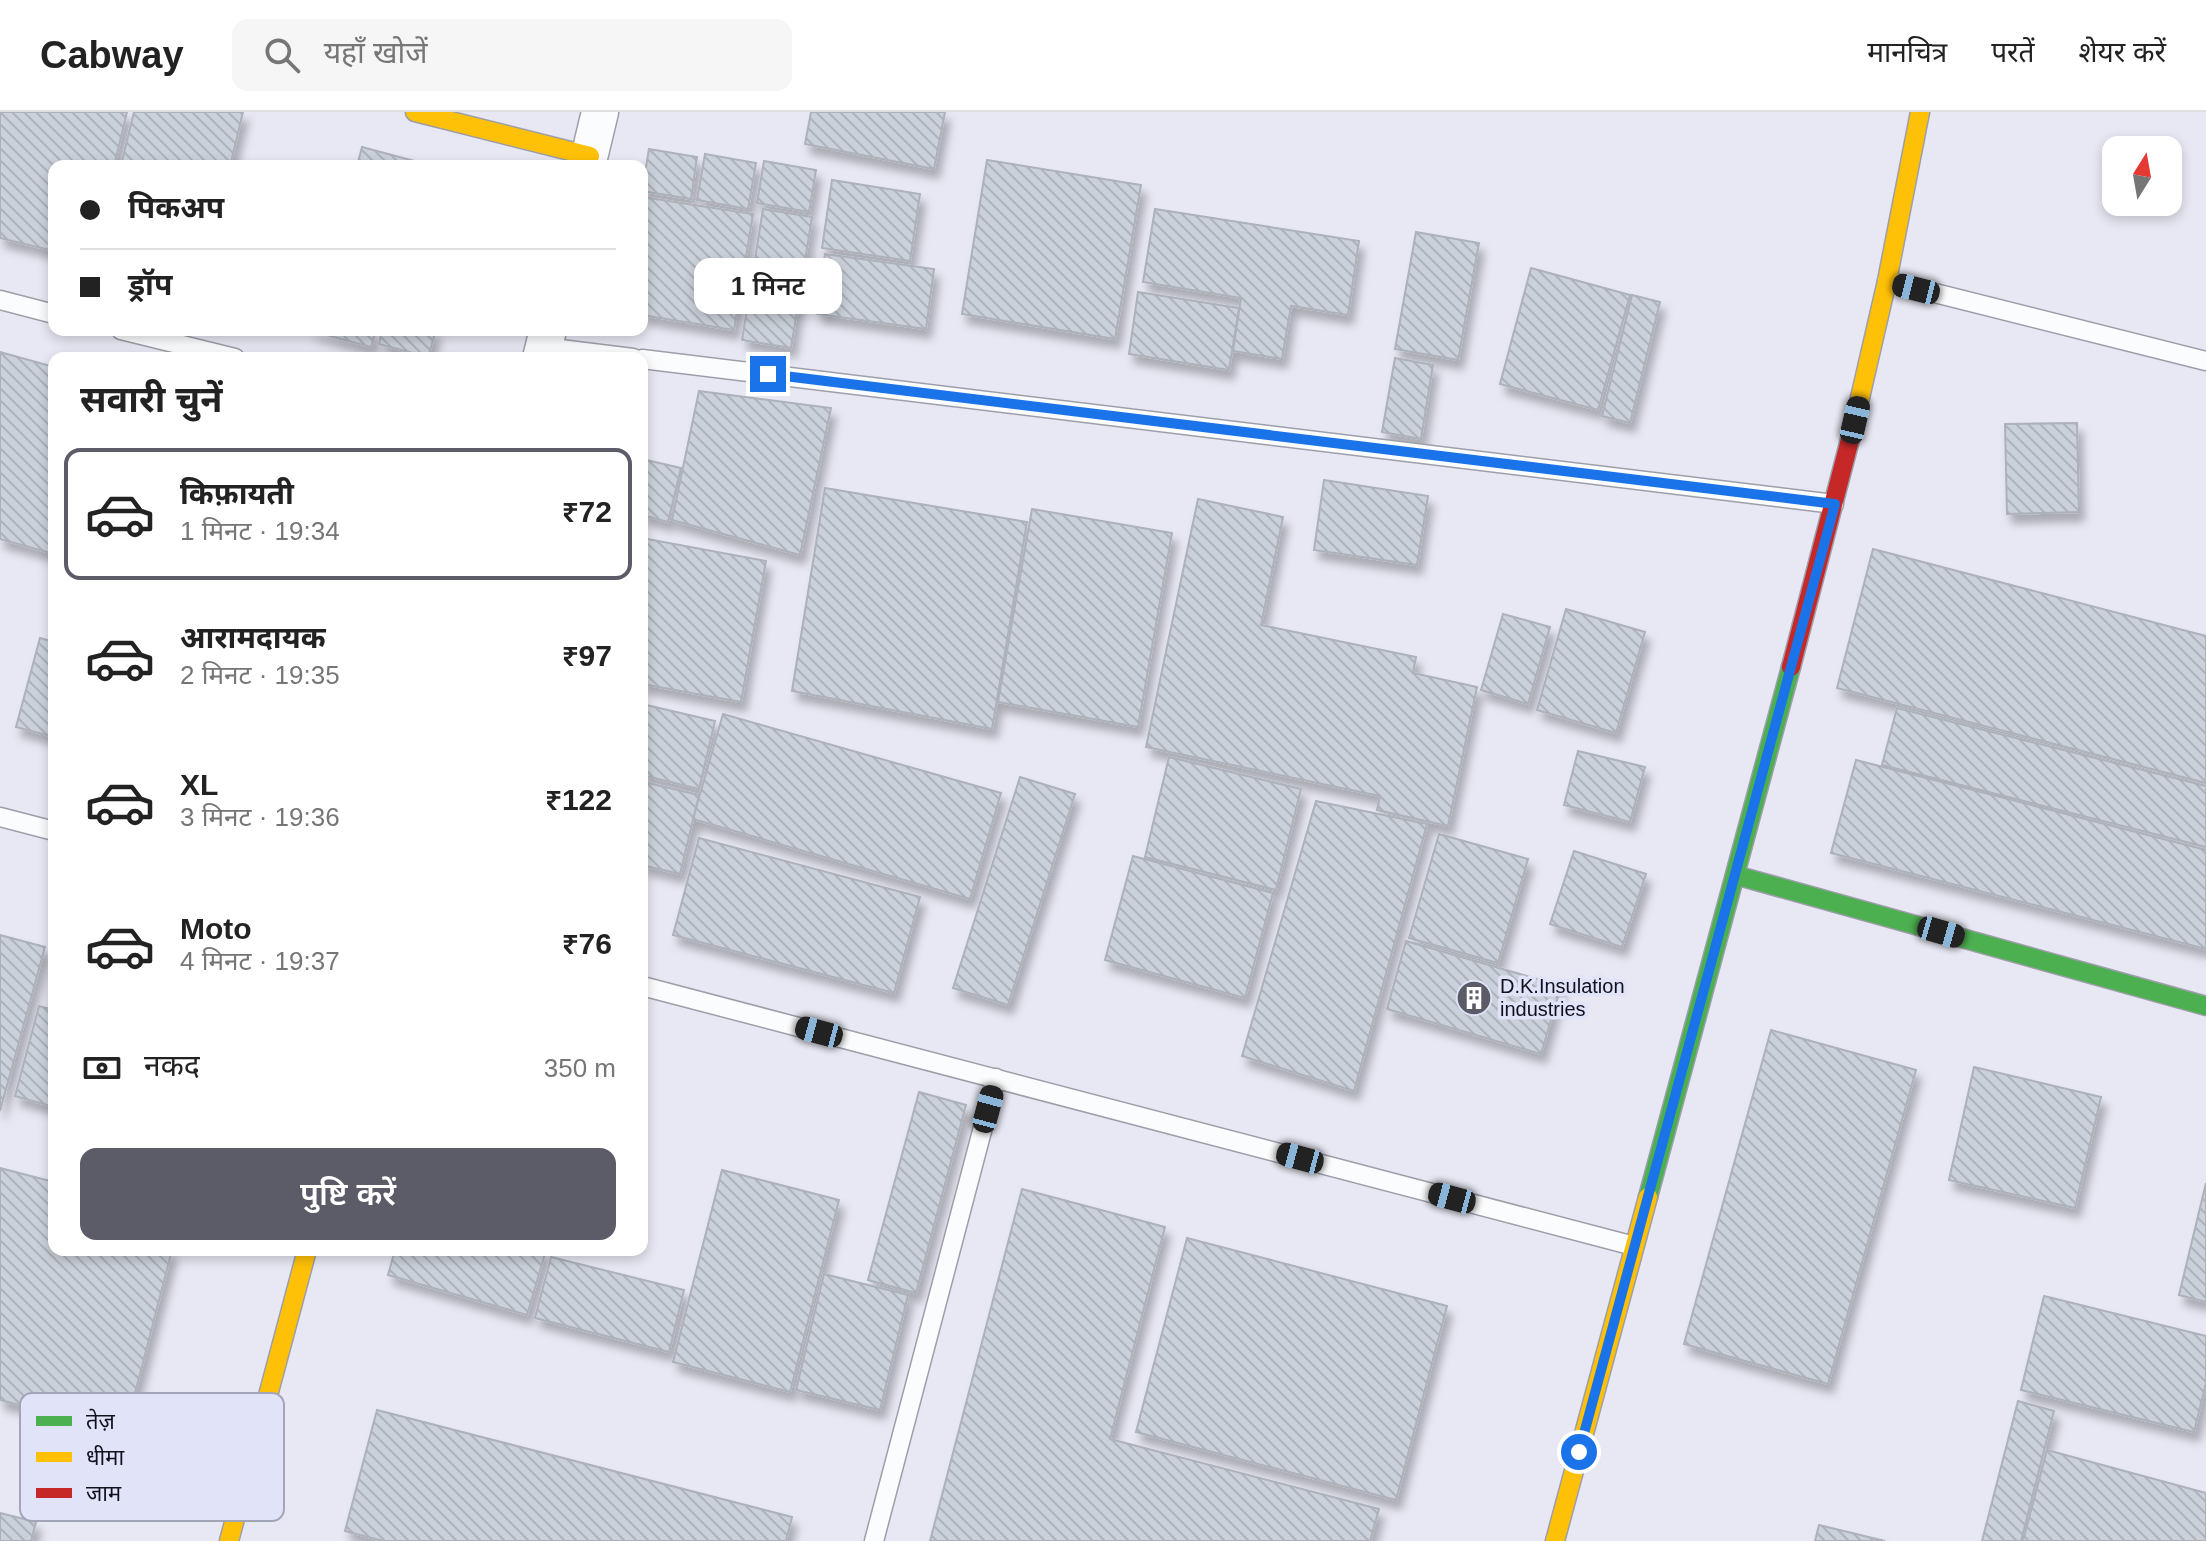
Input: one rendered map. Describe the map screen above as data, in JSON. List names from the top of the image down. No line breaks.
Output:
{"places":{"building":["D.K.Insulation industries"]},"legend":["तेज़","धीमा","जाम"],"north":"top","page":{"header":"Cabway","search":"यहाँ खोजें","nav":["मानचित्र","परतें","शेयर करें"],"banner":["पिकअप","ड्रॉप"],"bubble":"1 मिनट","heading":"सवारी चुनें","list":[{"name":"किफ़ायती","note":"1 मिनट · 19:34","value":"₹72"},{"name":"आरामदायक","note":"2 मिनट · 19:35","value":"₹97"},{"name":"XL","note":"3 मिनट · 19:36","value":"₹122"},{"name":"Moto","note":"4 मिनट · 19:37","value":"₹76"}],"pay":["नकद","350 m"],"buttons":"पुष्टि करें"}}
